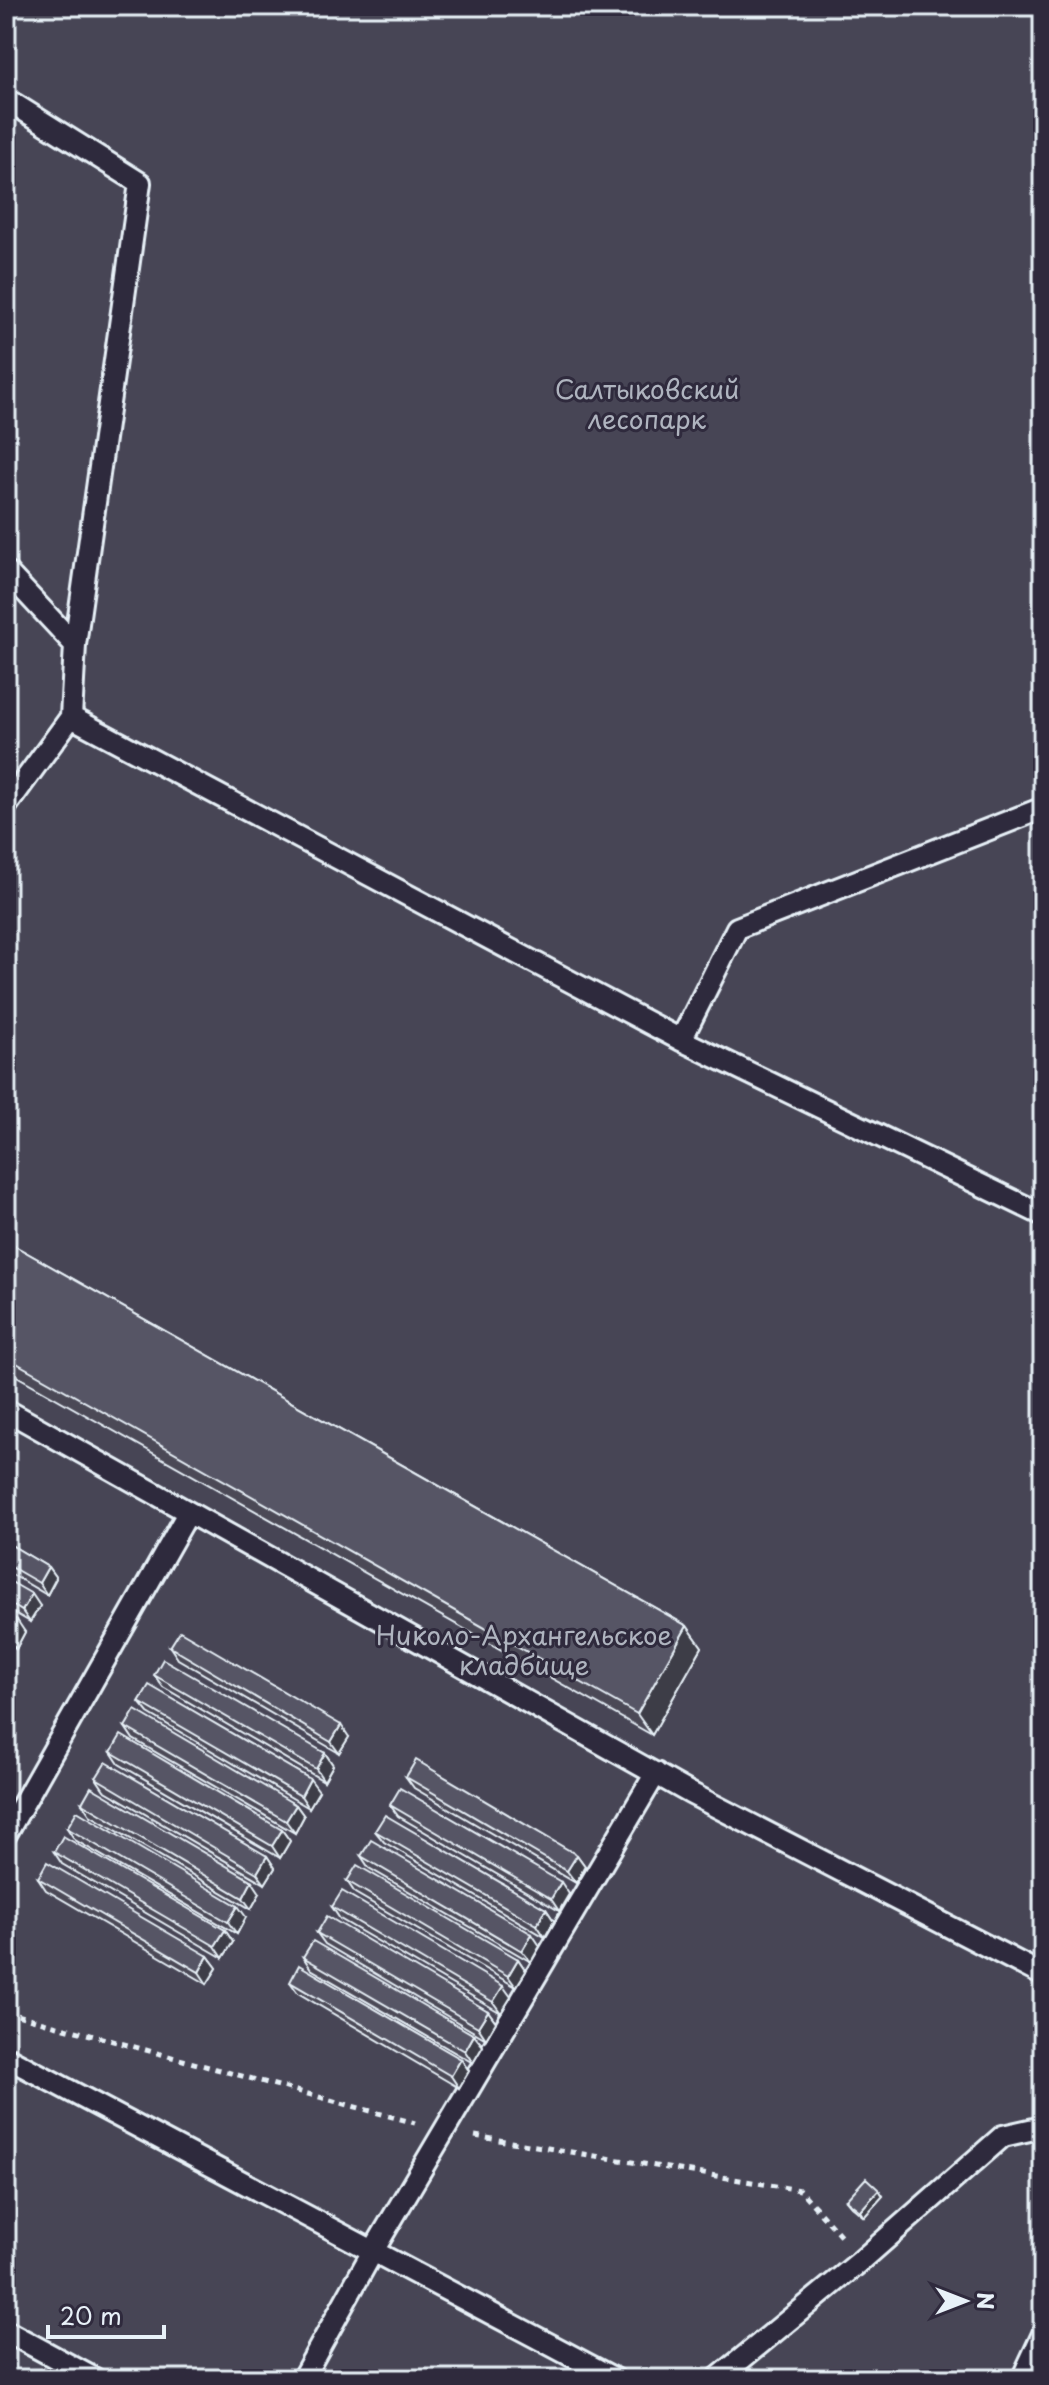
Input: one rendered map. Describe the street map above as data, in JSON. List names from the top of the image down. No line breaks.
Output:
{"parks":["Салтыковский лесопарк","Николо-Архангельское кладбище"],"scale_bar":"20 m","north":"right"}
